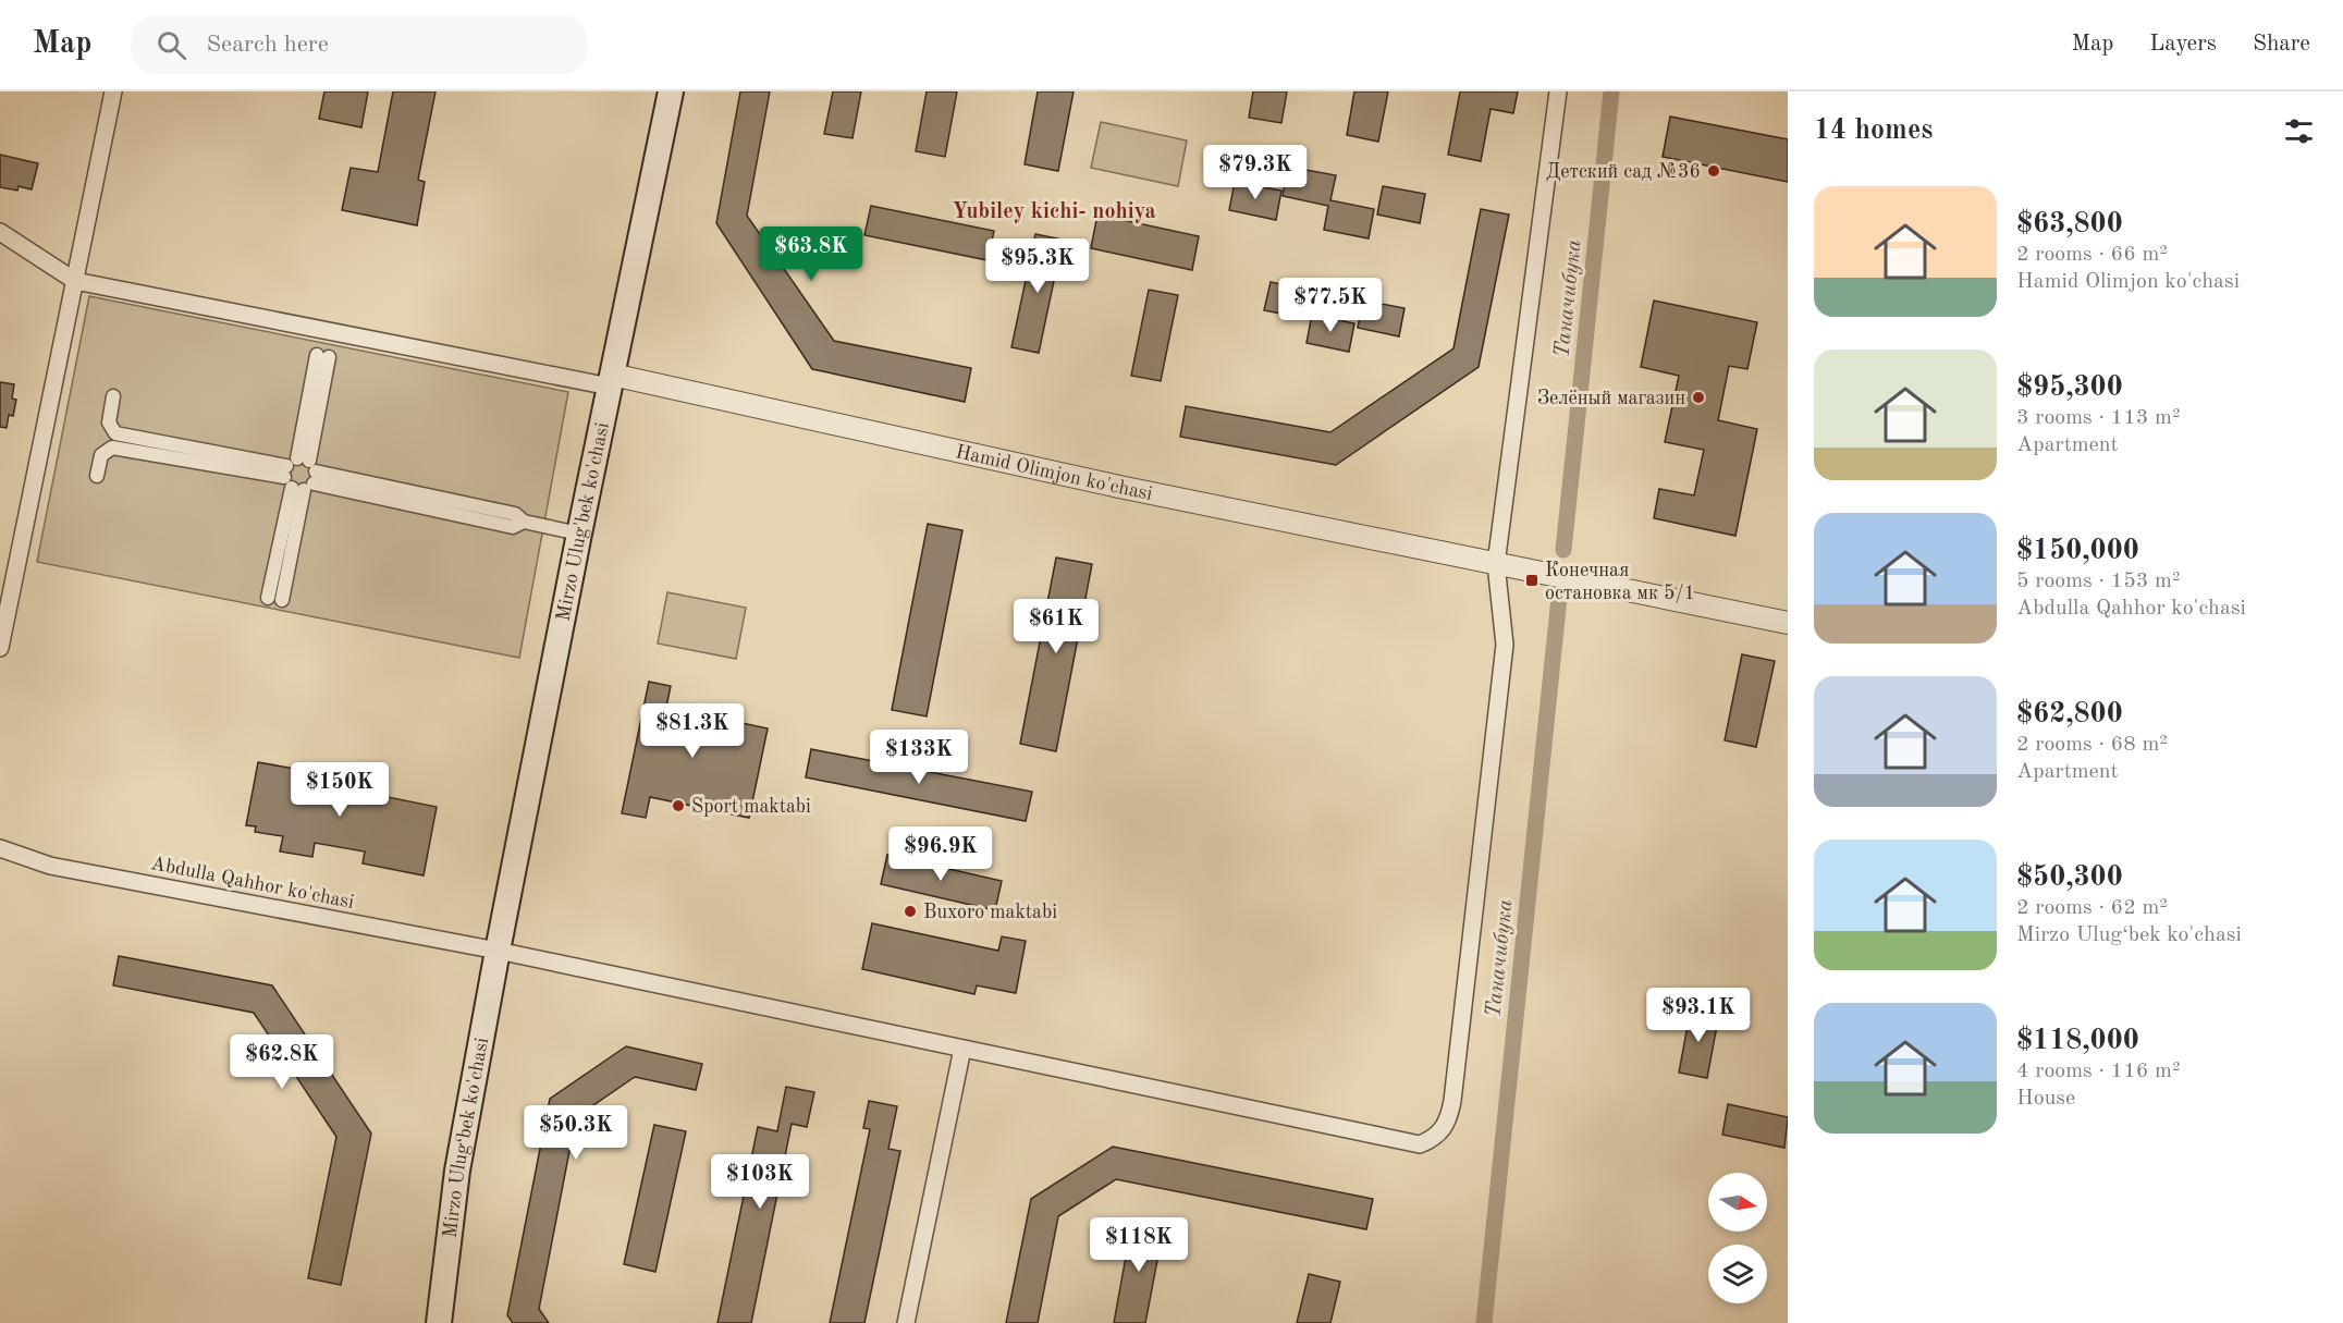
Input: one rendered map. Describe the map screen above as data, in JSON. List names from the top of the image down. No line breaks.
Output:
{"streets":{"main road":["Mirzo Ulug'bek ko'chasi","Mirzo Ulug‘bek ko'chasi"],"street":["Hamid Olimjon ko'chasi","Abdulla Qahhor ko'chasi"]},"crossings":[["Hamid Olimjon ko'chasi","Mirzo Ulug'bek ko'chasi"],["Hamid Olimjon ko'chasi","Abdulla Qahhor ko'chasi"],["Mirzo Ulug'bek ko'chasi","Abdulla Qahhor ko'chasi"],["Mirzo Ulug'bek ko'chasi","Mirzo Ulug‘bek ko'chasi"],["Abdulla Qahhor ko'chasi","Mirzo Ulug‘bek ko'chasi"]],"districts":["Yubiley kichi- nohiya"],"water":["Таначибука"],"places":{"other":["Детский сад №36","Зелёный магазин","Sport maktabi","Buxoro maktabi"],"transit":["Конечная остановка мк 5/1"]},"north":"right","page":{"header":"Map","search":"Search here","nav":["Map","Layers","Share"],"heading":"14 homes","price":["$79.3K","$63.8K","$95.3K","$77.5K","$61K","$81.3K","$133K","$150K","$96.9K","$93.1K","$62.8K","$50.3K","$103K","$118K"],"list":[{"name":"$63,800","note":"2 rooms · 66 m² · Hamid Olimjon ko'chasi"},{"name":"$95,300","note":"3 rooms · 113 m² · Apartment"},{"name":"$150,000","note":"5 rooms · 153 m² · Abdulla Qahhor ko'chasi"},{"name":"$62,800","note":"2 rooms · 68 m² · Apartment"},{"name":"$50,300","note":"2 rooms · 62 m² · Mirzo Ulug‘bek ko'chasi"},{"name":"$118,000","note":"4 rooms · 116 m² · House"}]}}
